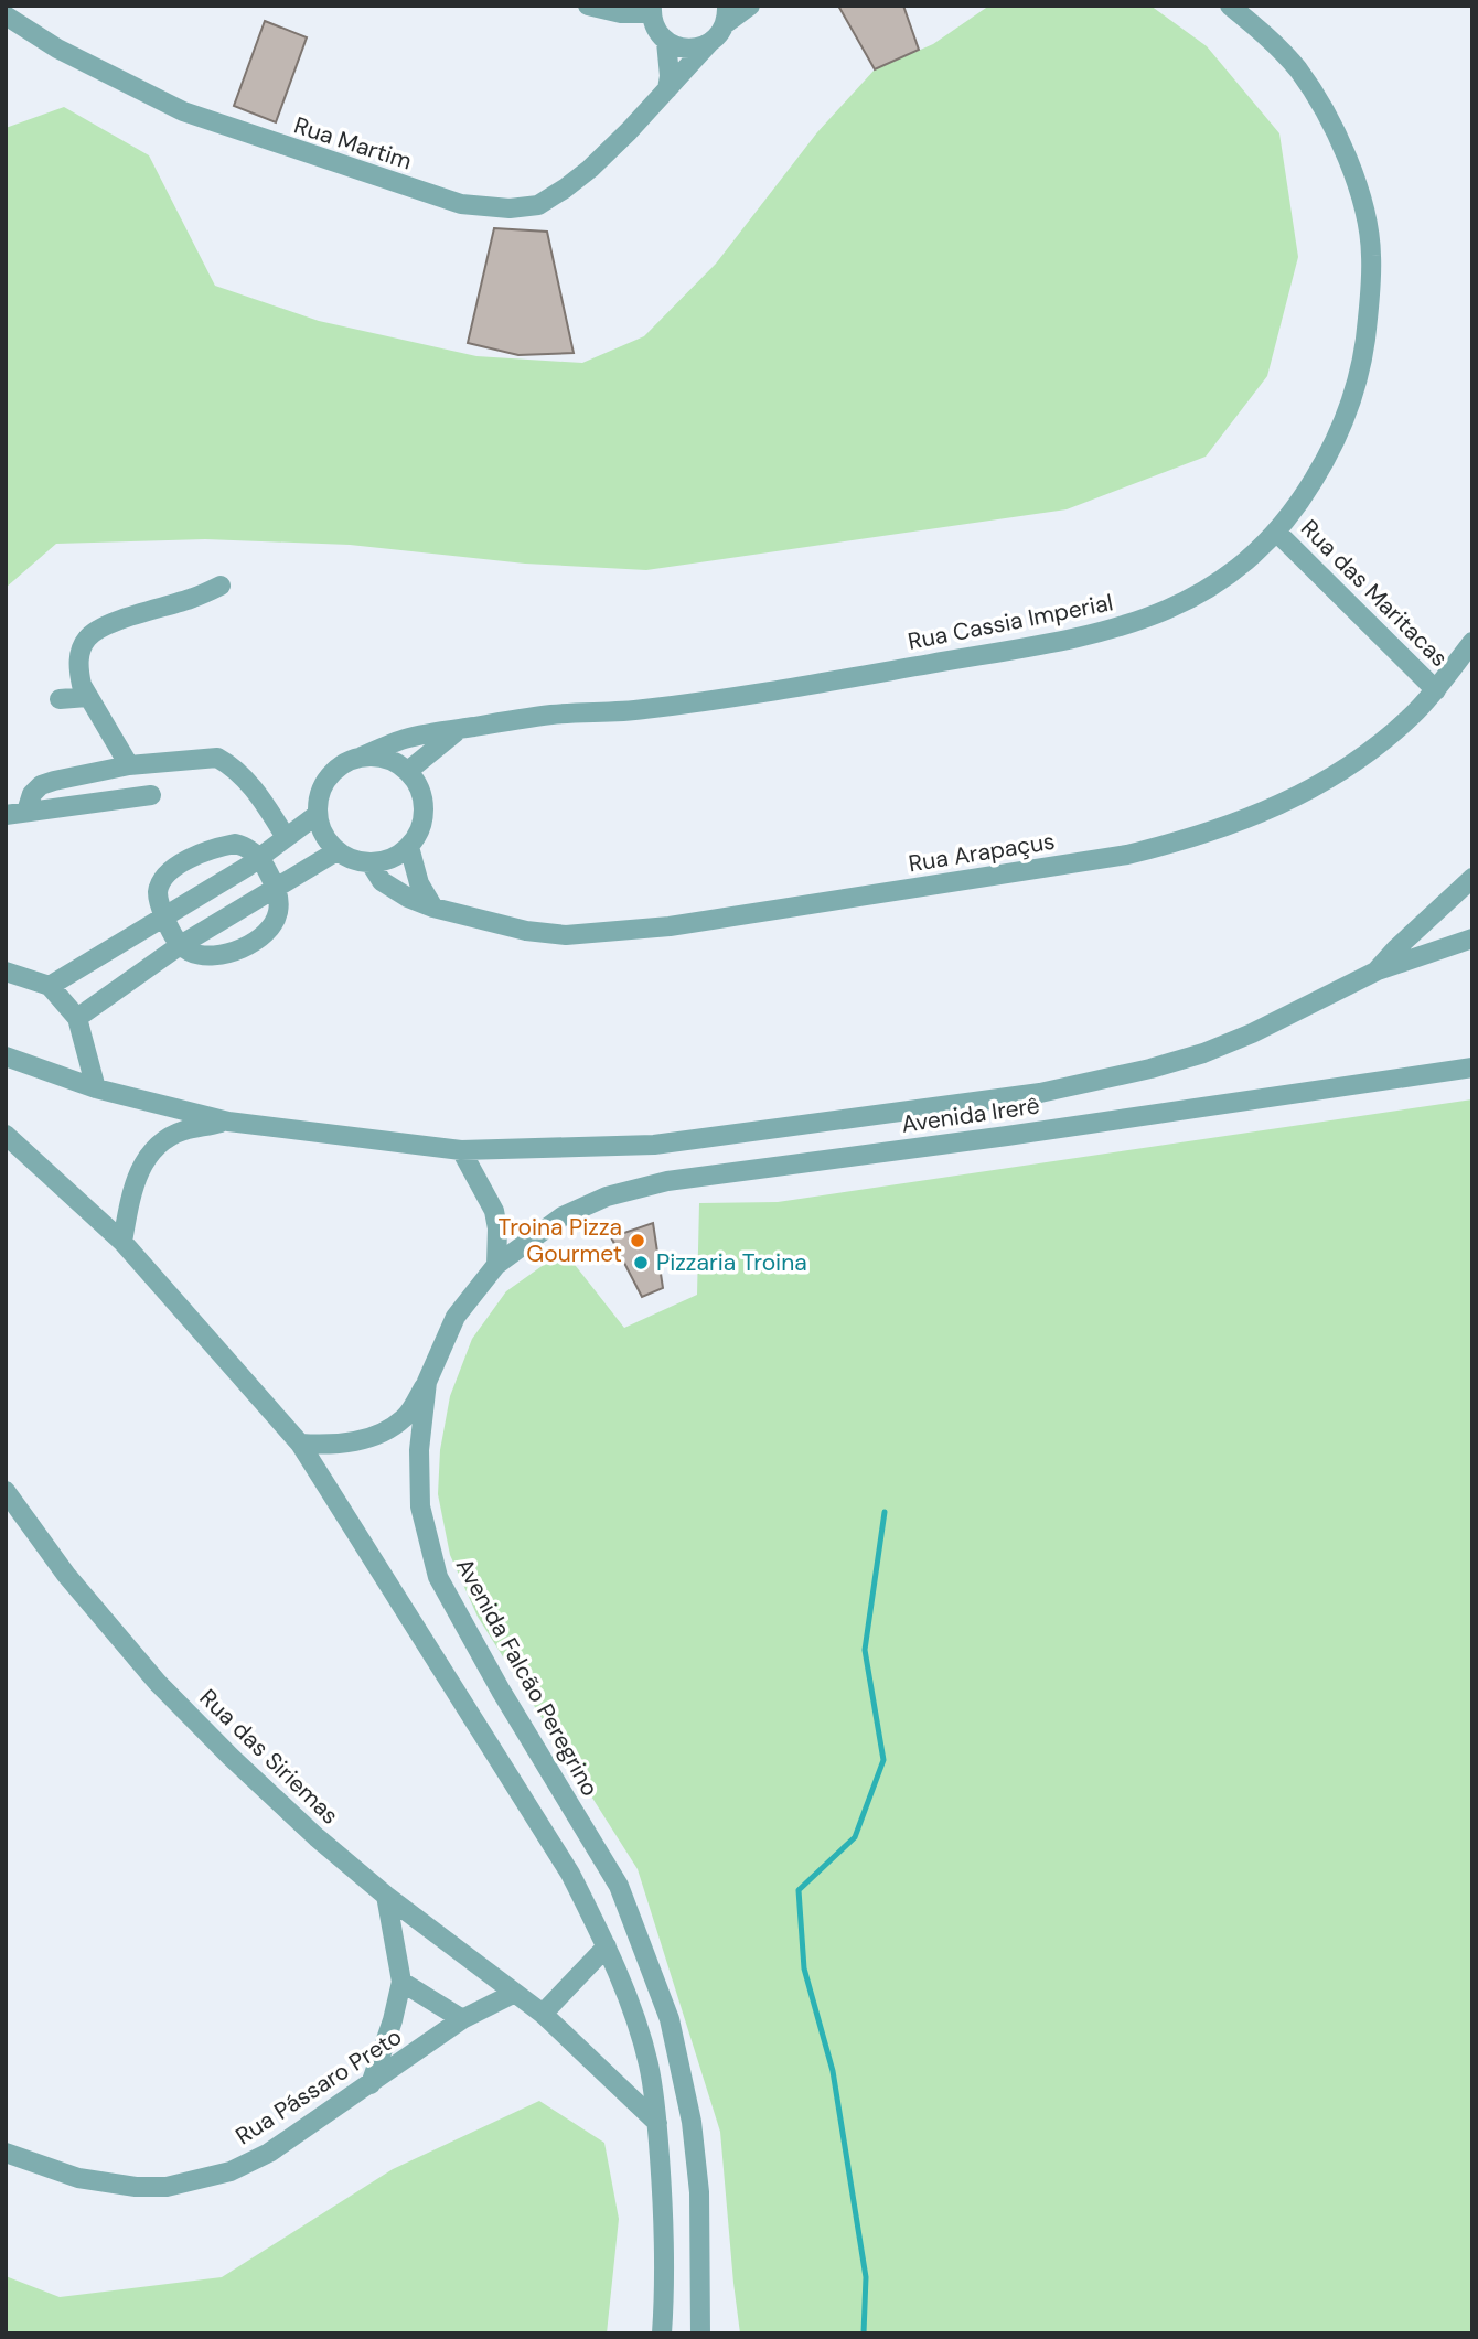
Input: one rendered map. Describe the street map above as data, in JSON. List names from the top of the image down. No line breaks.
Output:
{"streets":{"street":["Rua Martim","Rua das Maritacas","Rua Cassia Imperial","Rua Arapaçus","Avenida Irerê","Avenida Falcão Peregrino","Rua das Siriemas","Rua Pássaro Preto"]},"crossings":[["Rua das Maritacas","Rua Cassia Imperial"],["Rua das Maritacas","Rua Arapaçus"],["Rua Cassia Imperial","Rua Arapaçus"],["Avenida Irerê","Avenida Falcão Peregrino"],["Rua das Siriemas","Rua Pássaro Preto"]],"places":["Troina Pizza Gourmet","Pizzaria Troina"]}
